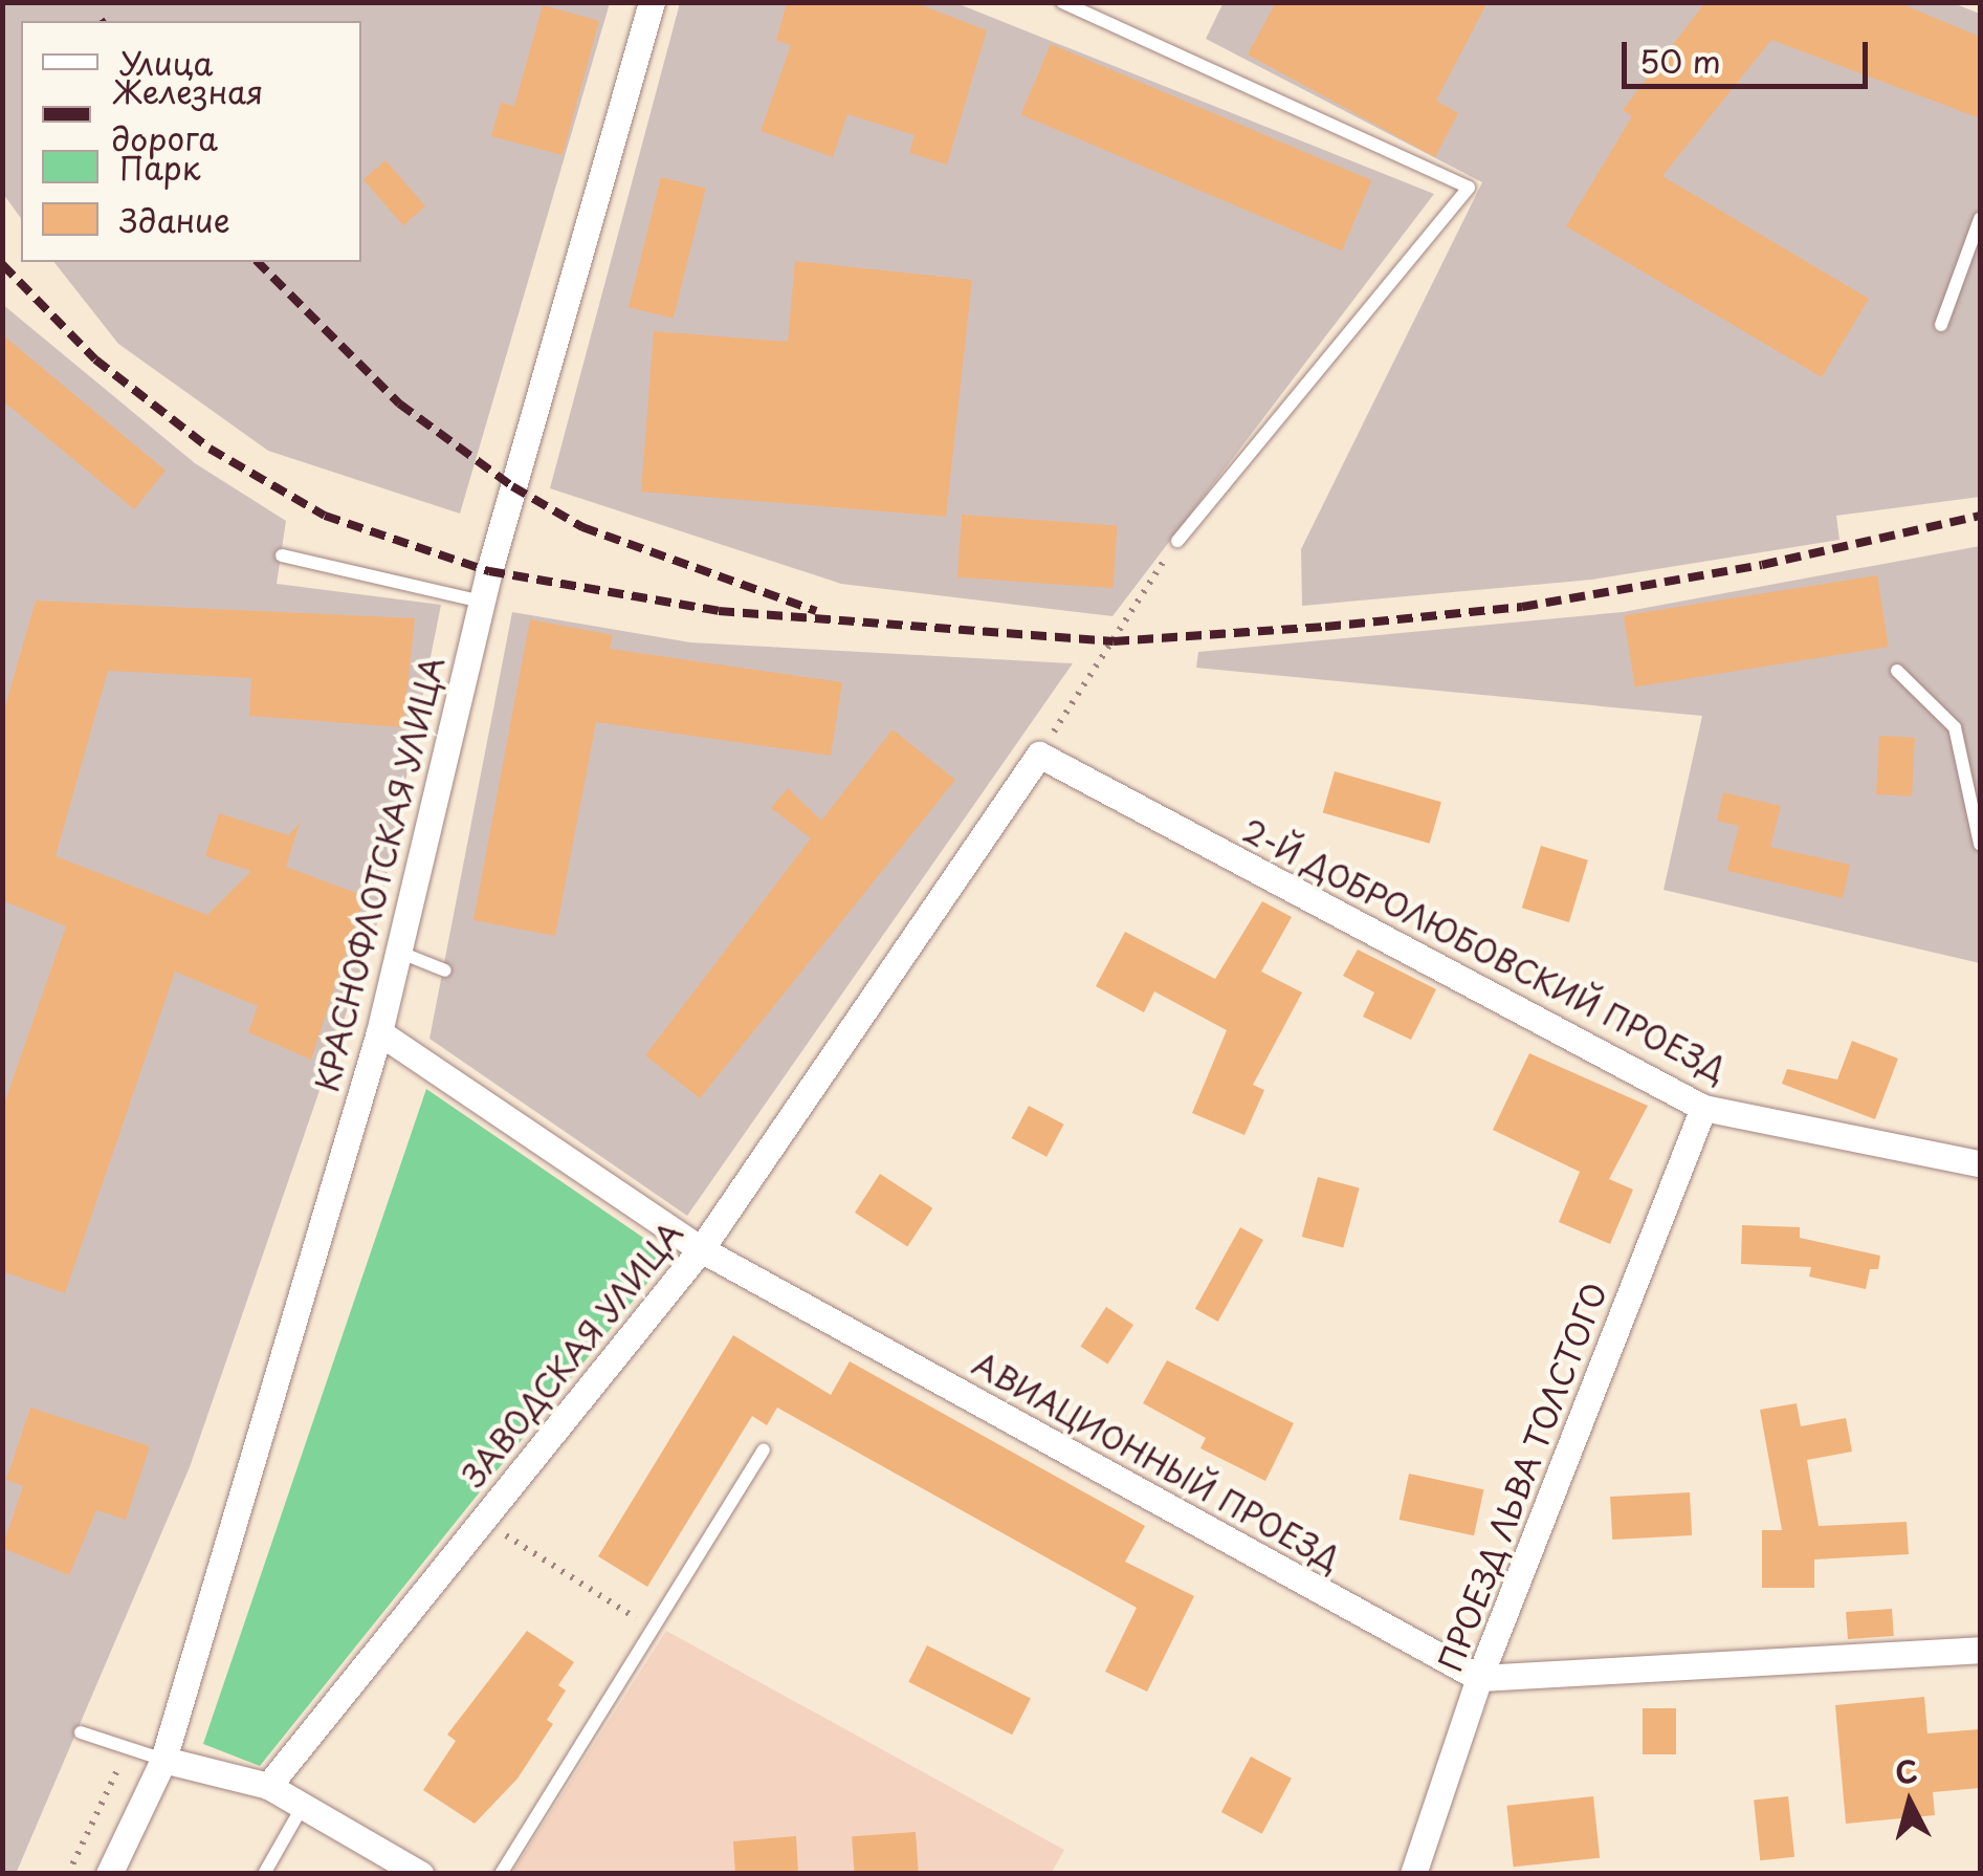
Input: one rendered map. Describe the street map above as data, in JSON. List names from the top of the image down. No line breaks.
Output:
{"streets":{"street":["КРАСНОФЛОТСКАЯ УЛИЦА","2-Й ДОБРОЛЮБОВСКИЙ ПРОЕЗД","ЗАВОДСКАЯ УЛИЦА","АВИАЦИОННЫЙ ПРОЕЗД","ПРОЕЗД ЛЬВА ТОЛСТОГО"]},"crossings":[["КРАСНОФЛОТСКАЯ УЛИЦА","АВИАЦИОННЫЙ ПРОЕЗД"],["2-Й ДОБРОЛЮБОВСКИЙ ПРОЕЗД","ЗАВОДСКАЯ УЛИЦА"],["2-Й ДОБРОЛЮБОВСКИЙ ПРОЕЗД","ПРОЕЗД ЛЬВА ТОЛСТОГО"],["ЗАВОДСКАЯ УЛИЦА","АВИАЦИОННЫЙ ПРОЕЗД"],["АВИАЦИОННЫЙ ПРОЕЗД","ПРОЕЗД ЛЬВА ТОЛСТОГО"]],"legend":["Улица","Железная дорога","Парк","Здание"],"scale_bar":"50 m","north":"top"}
